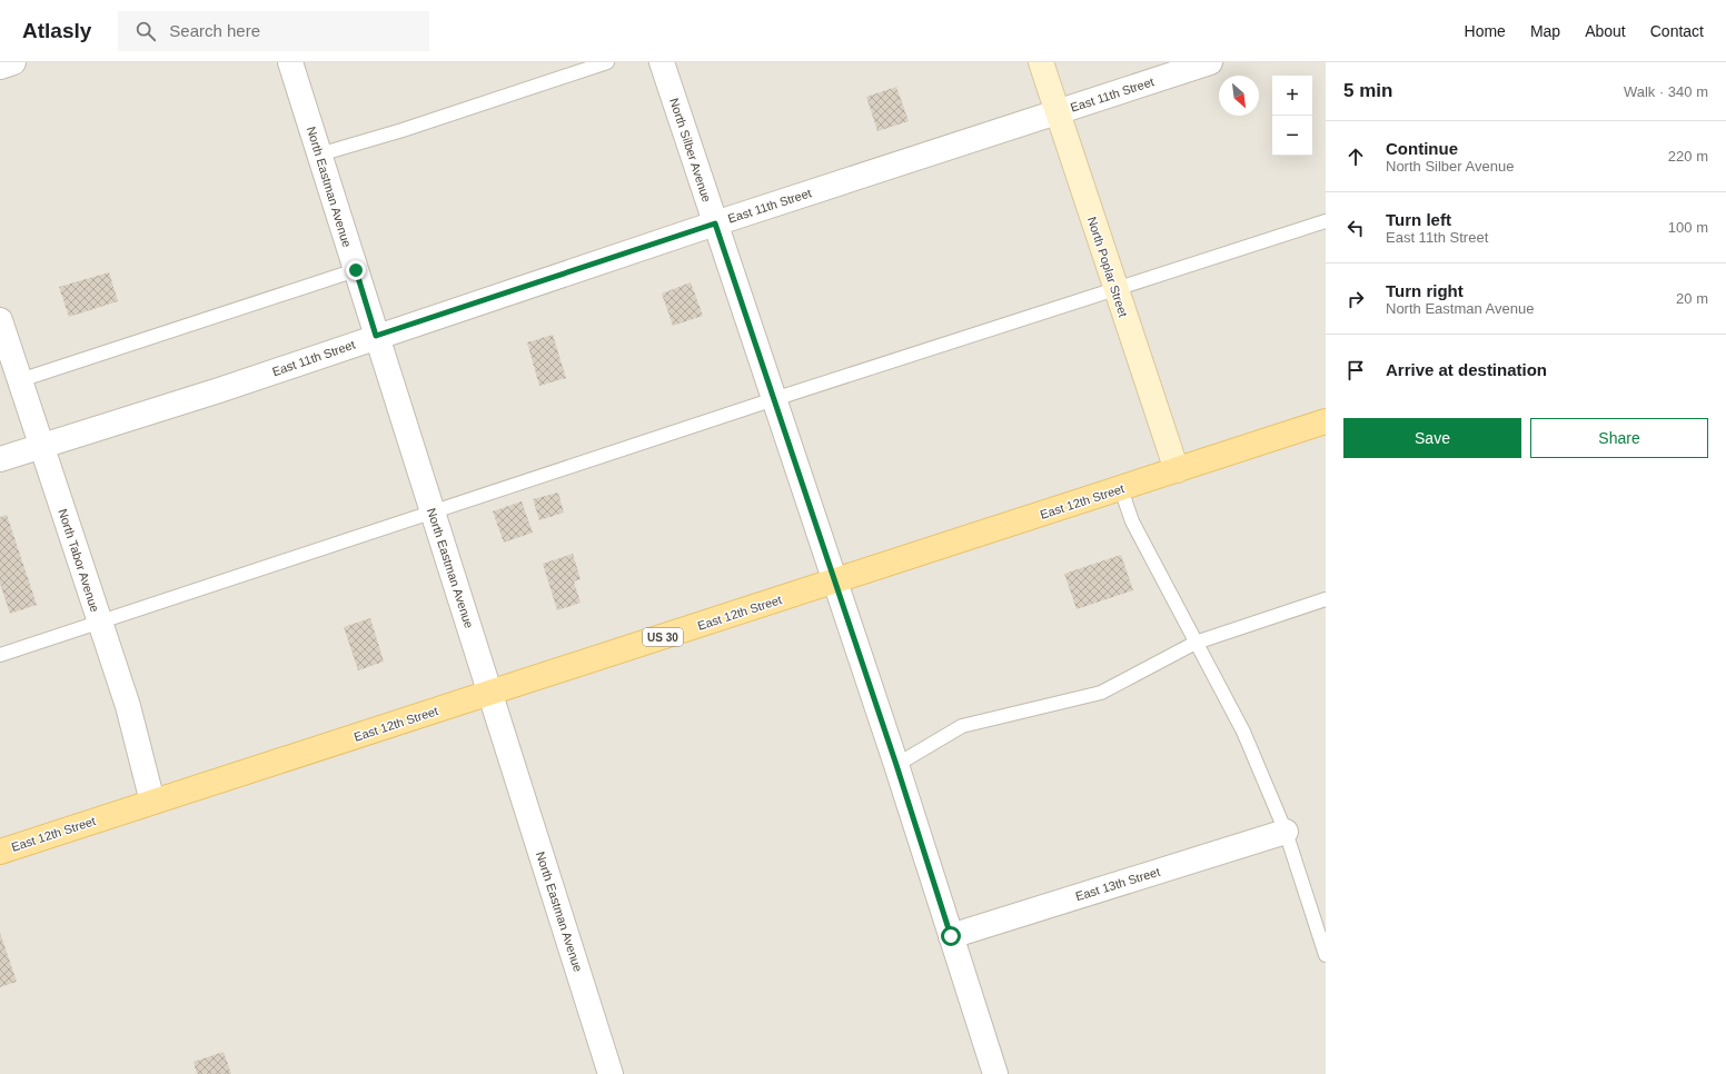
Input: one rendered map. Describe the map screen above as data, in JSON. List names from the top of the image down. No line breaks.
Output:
{"streets":{"main road":["North Poplar Street","East 12th Street","US 30"],"street":["East 11th Street","North Silber Avenue","North Eastman Avenue","North Tabor Avenue","East 13th Street"]},"crossings":[["East 11th Street","North Silber Avenue"],["East 11th Street","North Eastman Avenue"],["East 11th Street","North Poplar Street"],["East 11th Street","North Tabor Avenue"],["North Silber Avenue","East 12th Street"],["North Silber Avenue","East 13th Street"],["North Eastman Avenue","East 12th Street"],["North Poplar Street","East 12th Street"],["East 12th Street","North Tabor Avenue"]],"north":"bottom right","page":{"header":"Atlasly","search":"Search here","nav":["Home","Map","About","Contact"],"heading":["5 min","Walk · 340 m"],"map_buttons":["+","−"],"list":[["Continue","North Silber Avenue","220 m"],["Turn left","East 11th Street","100 m"],["Turn right","North Eastman Avenue","20 m"],"Arrive at destination"],"buttons":["Save","Share"]}}
